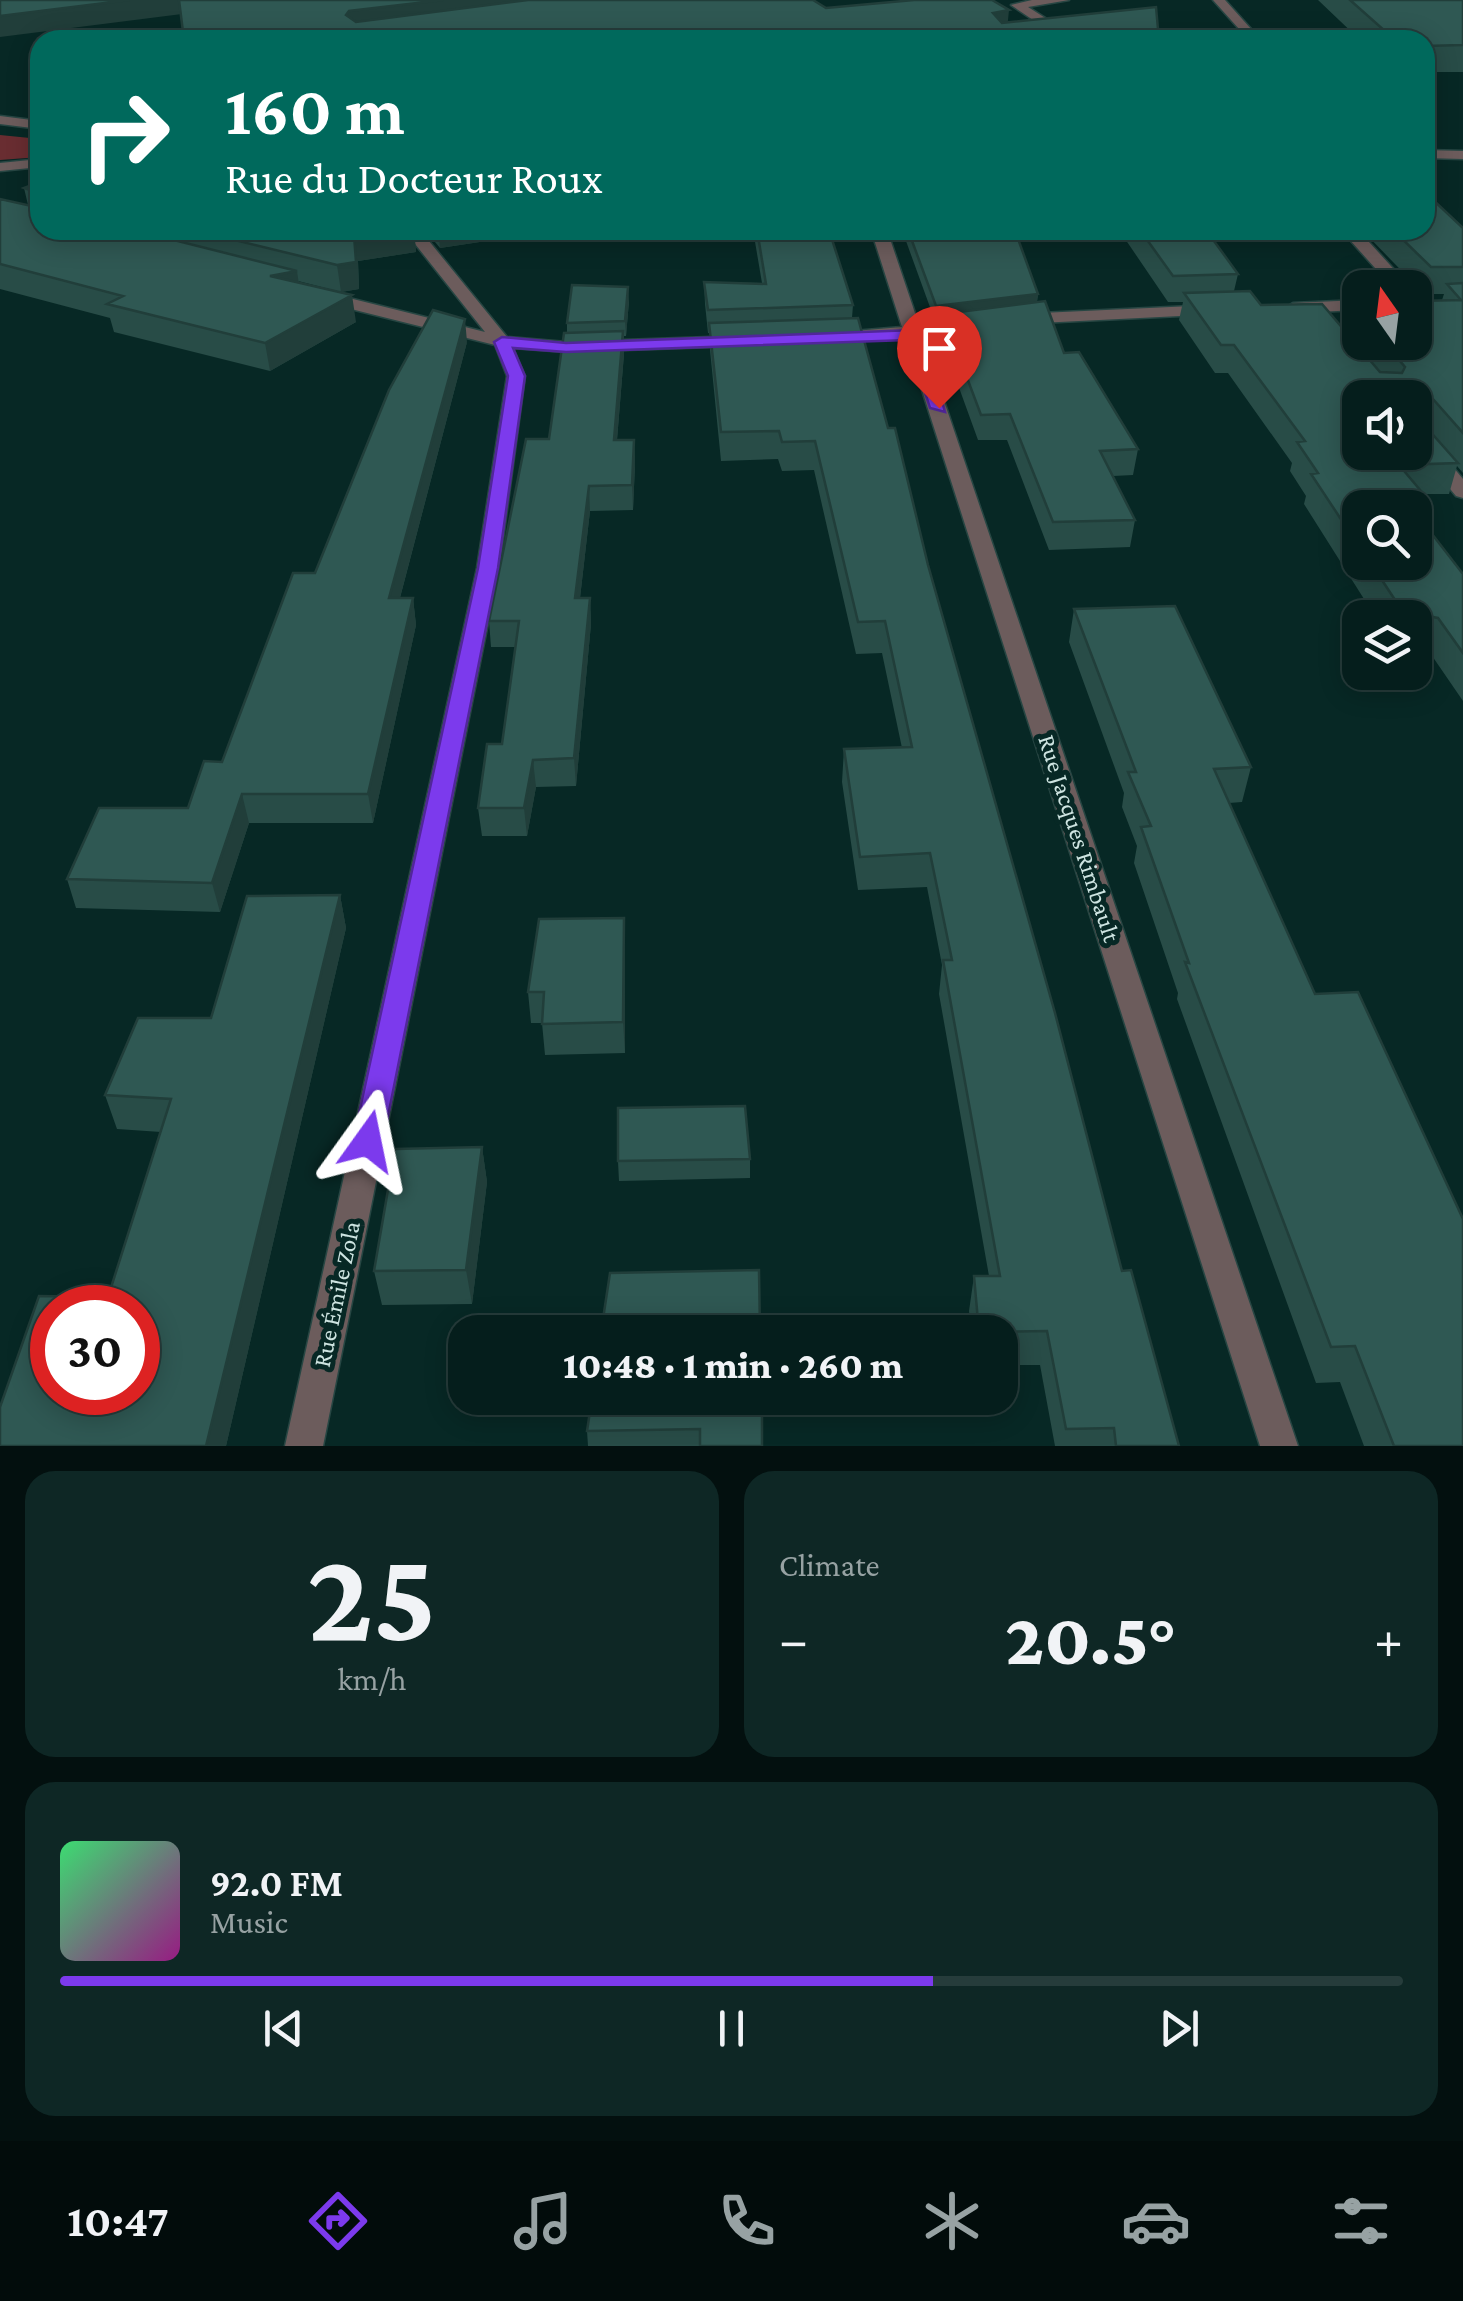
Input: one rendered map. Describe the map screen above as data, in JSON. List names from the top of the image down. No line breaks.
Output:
{"streets":{"street":["Rue Jacques Rimbault","Rue Émile Zola"]},"north":"top","page":{"turn":["160 m","Rue du Docteur Roux"],"limit":"30","trip":"10:48 · 1 min · 260 m","tile":[["25","km/h"],"Climate"],"heat":["−","20.5°","+"],"song":["92.0 FM","Music"],"tabs":"10:47"}}
